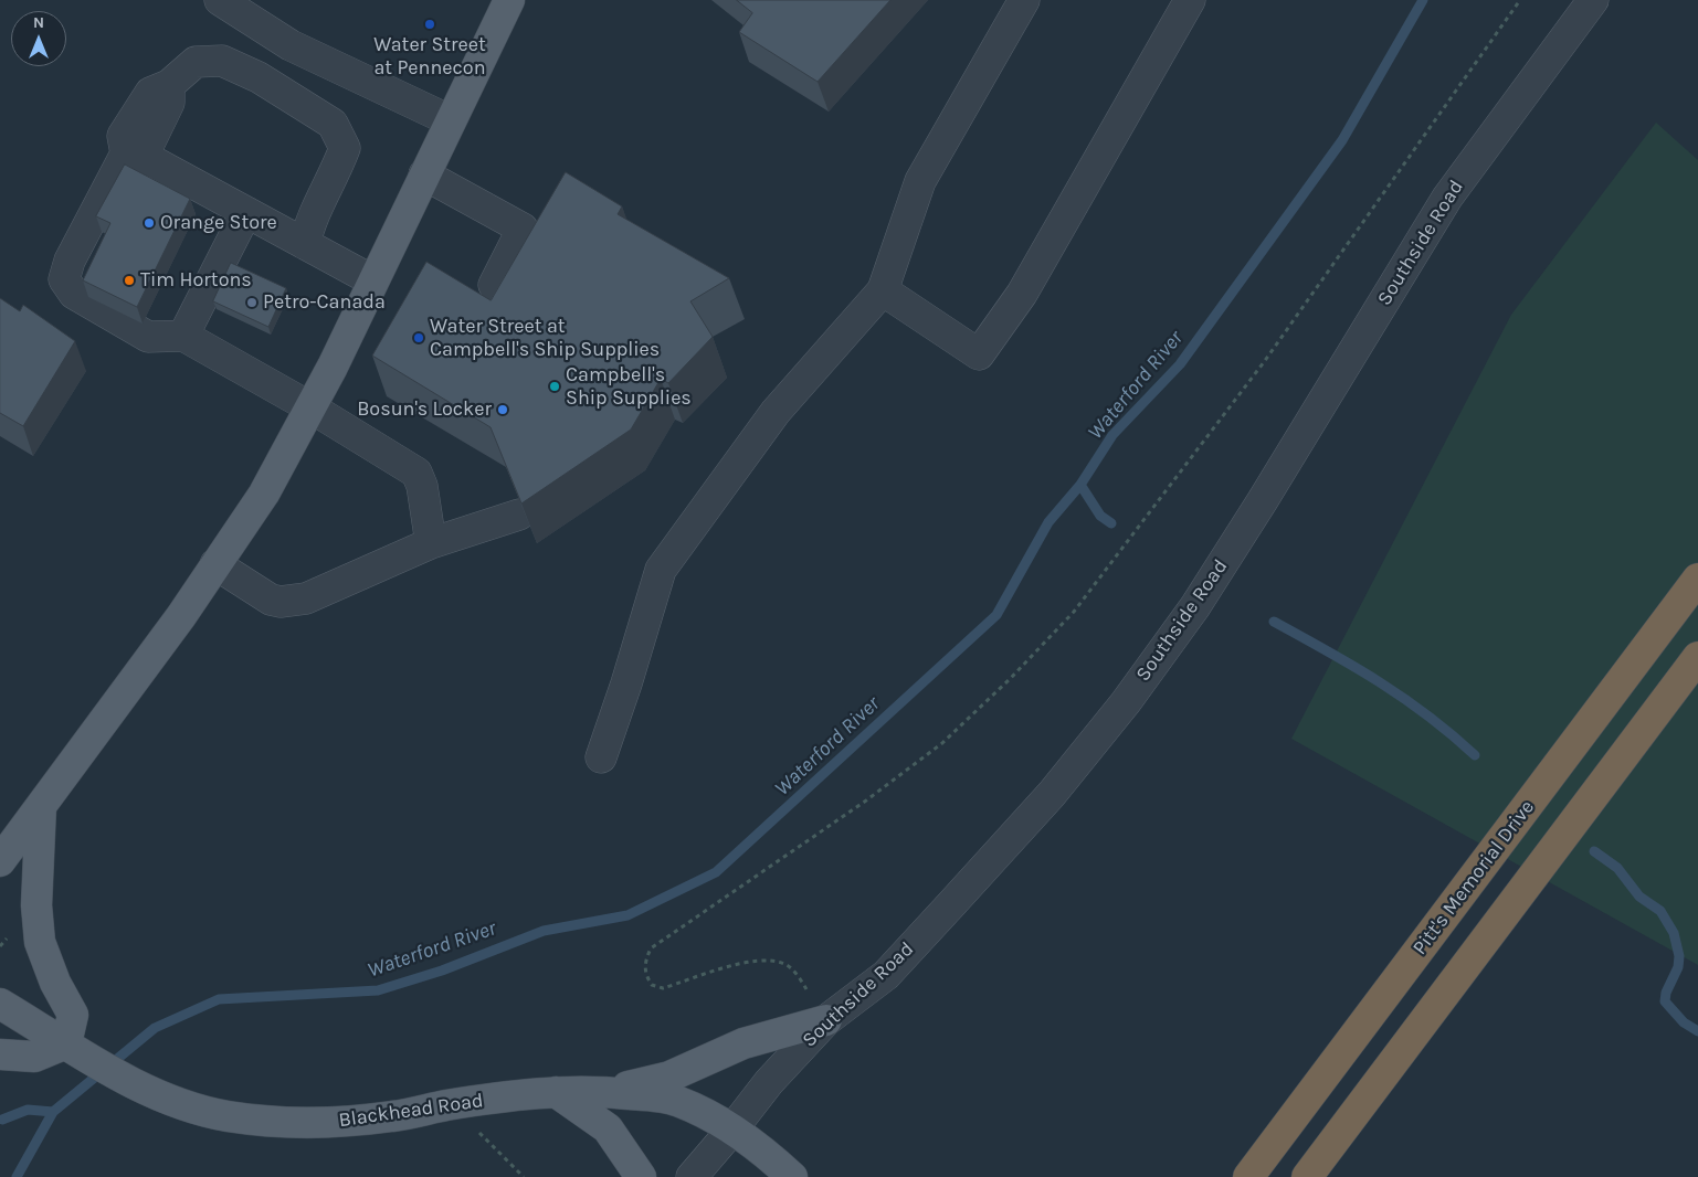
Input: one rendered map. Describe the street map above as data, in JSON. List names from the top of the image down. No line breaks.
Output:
{"streets":{"highway":["Pitt's Memorial Drive"],"main road":["Blackhead Road"],"street":["Southside Road"]},"crossings":[["Southside Road","Blackhead Road"]],"water":["Waterford River"],"places":["Water Street at Pennecon","Orange Store","Tim Hortons","Petro-Canada","Water Street at Campbell's Ship Supplies","Campbell's Ship Supplies","Bosun's Locker"],"north":"top"}
